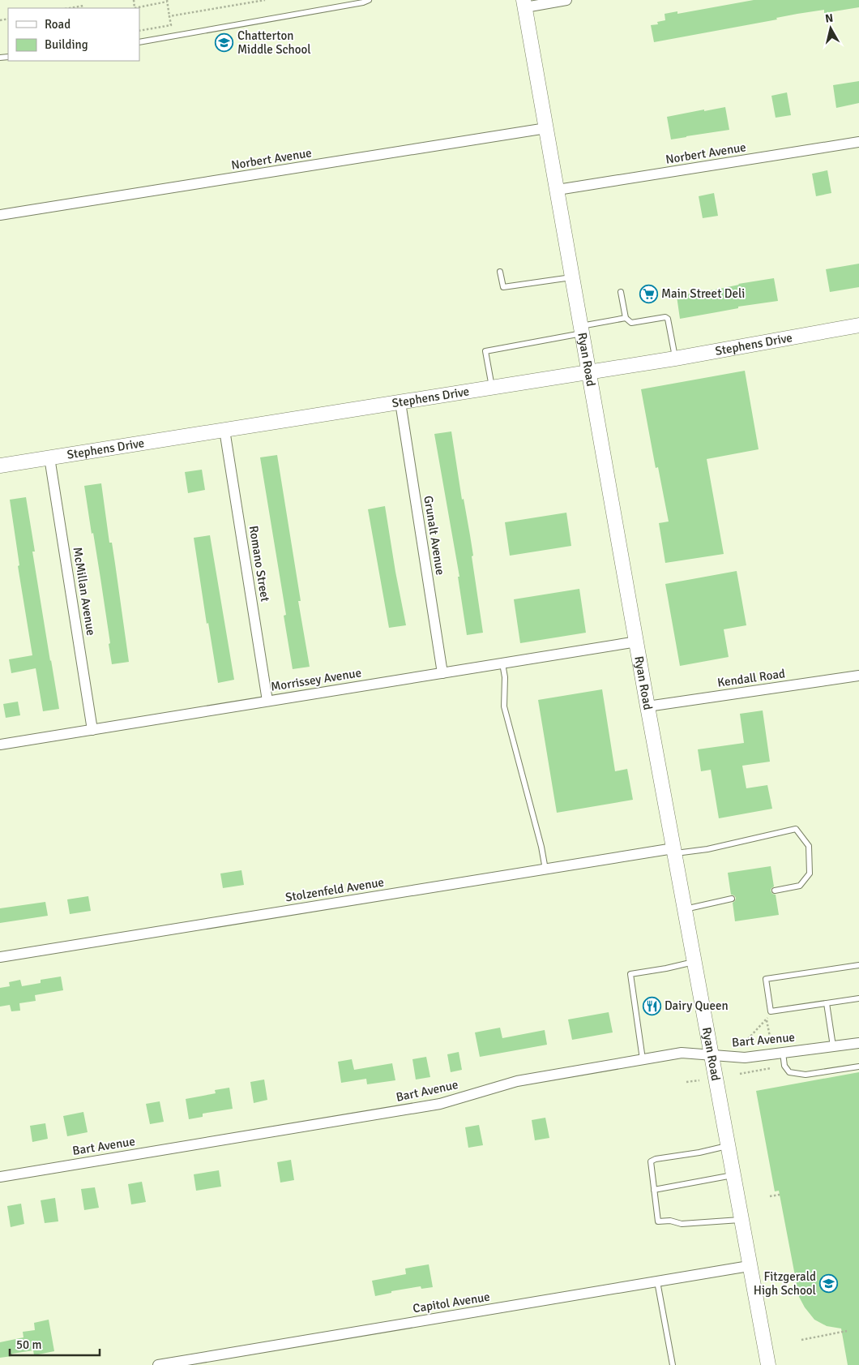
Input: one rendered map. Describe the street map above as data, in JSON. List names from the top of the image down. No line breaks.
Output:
{"streets":{"main road":["Stephens Drive","Ryan Road"],"street":["Norbert Avenue","Grunalt Avenue","Romano Street","McMillan Avenue","Kendall Road","Morrissey Avenue","Stolzenfeld Avenue","Bart Avenue","Capitol Avenue"]},"crossings":[["Norbert Avenue","Ryan Road"],["Stephens Drive","Ryan Road"],["Stephens Drive","Grunalt Avenue"],["Stephens Drive","Romano Street"],["Stephens Drive","McMillan Avenue"],["Ryan Road","Kendall Road"],["Ryan Road","Morrissey Avenue"],["Ryan Road","Stolzenfeld Avenue"],["Ryan Road","Bart Avenue"],["Ryan Road","Capitol Avenue"],["Grunalt Avenue","Morrissey Avenue"],["Romano Street","Morrissey Avenue"],["McMillan Avenue","Morrissey Avenue"]],"places":{"school or university":["Chatterton Middle School","Fitzgerald High School"],"supermarket":["Main Street Deli"],"restaurant":["Dairy Queen"]},"legend":["Road","Building"],"scale_bar":"50 m","north":"top"}
